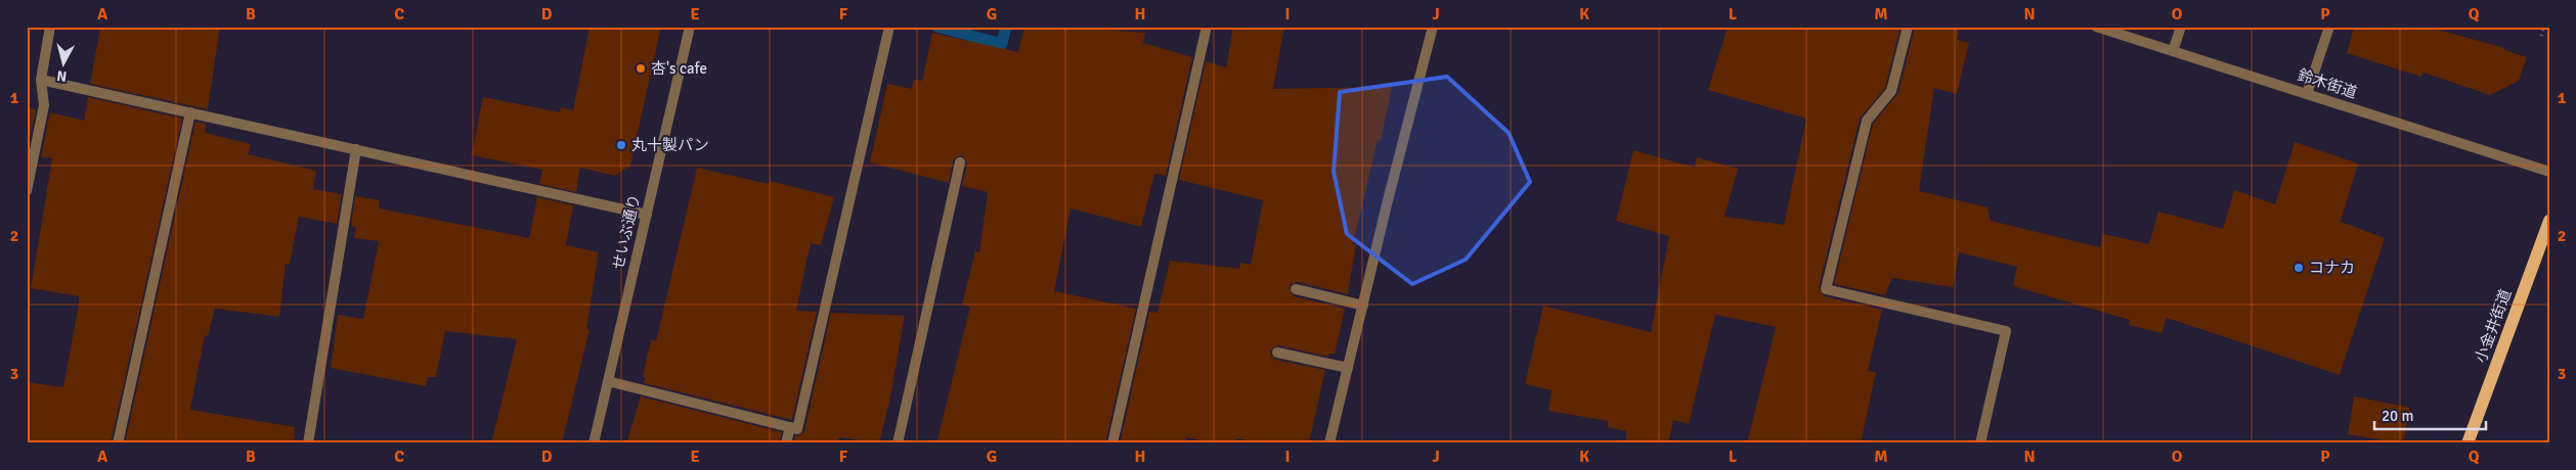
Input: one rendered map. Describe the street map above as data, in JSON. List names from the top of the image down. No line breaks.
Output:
{"streets":{"main road":["小金井街道"],"street":["鈴木街道","せいぶ通り"]},"places":["杏's cafe","丸十製パン","コナカ"],"scale_bar":"20 m","north":"bottom","grid":{"columns":["A","B","C","D","E","F","G","H","I","J","K","L","M","N","O","P","Q"],"rows":["1","2","3"]}}
